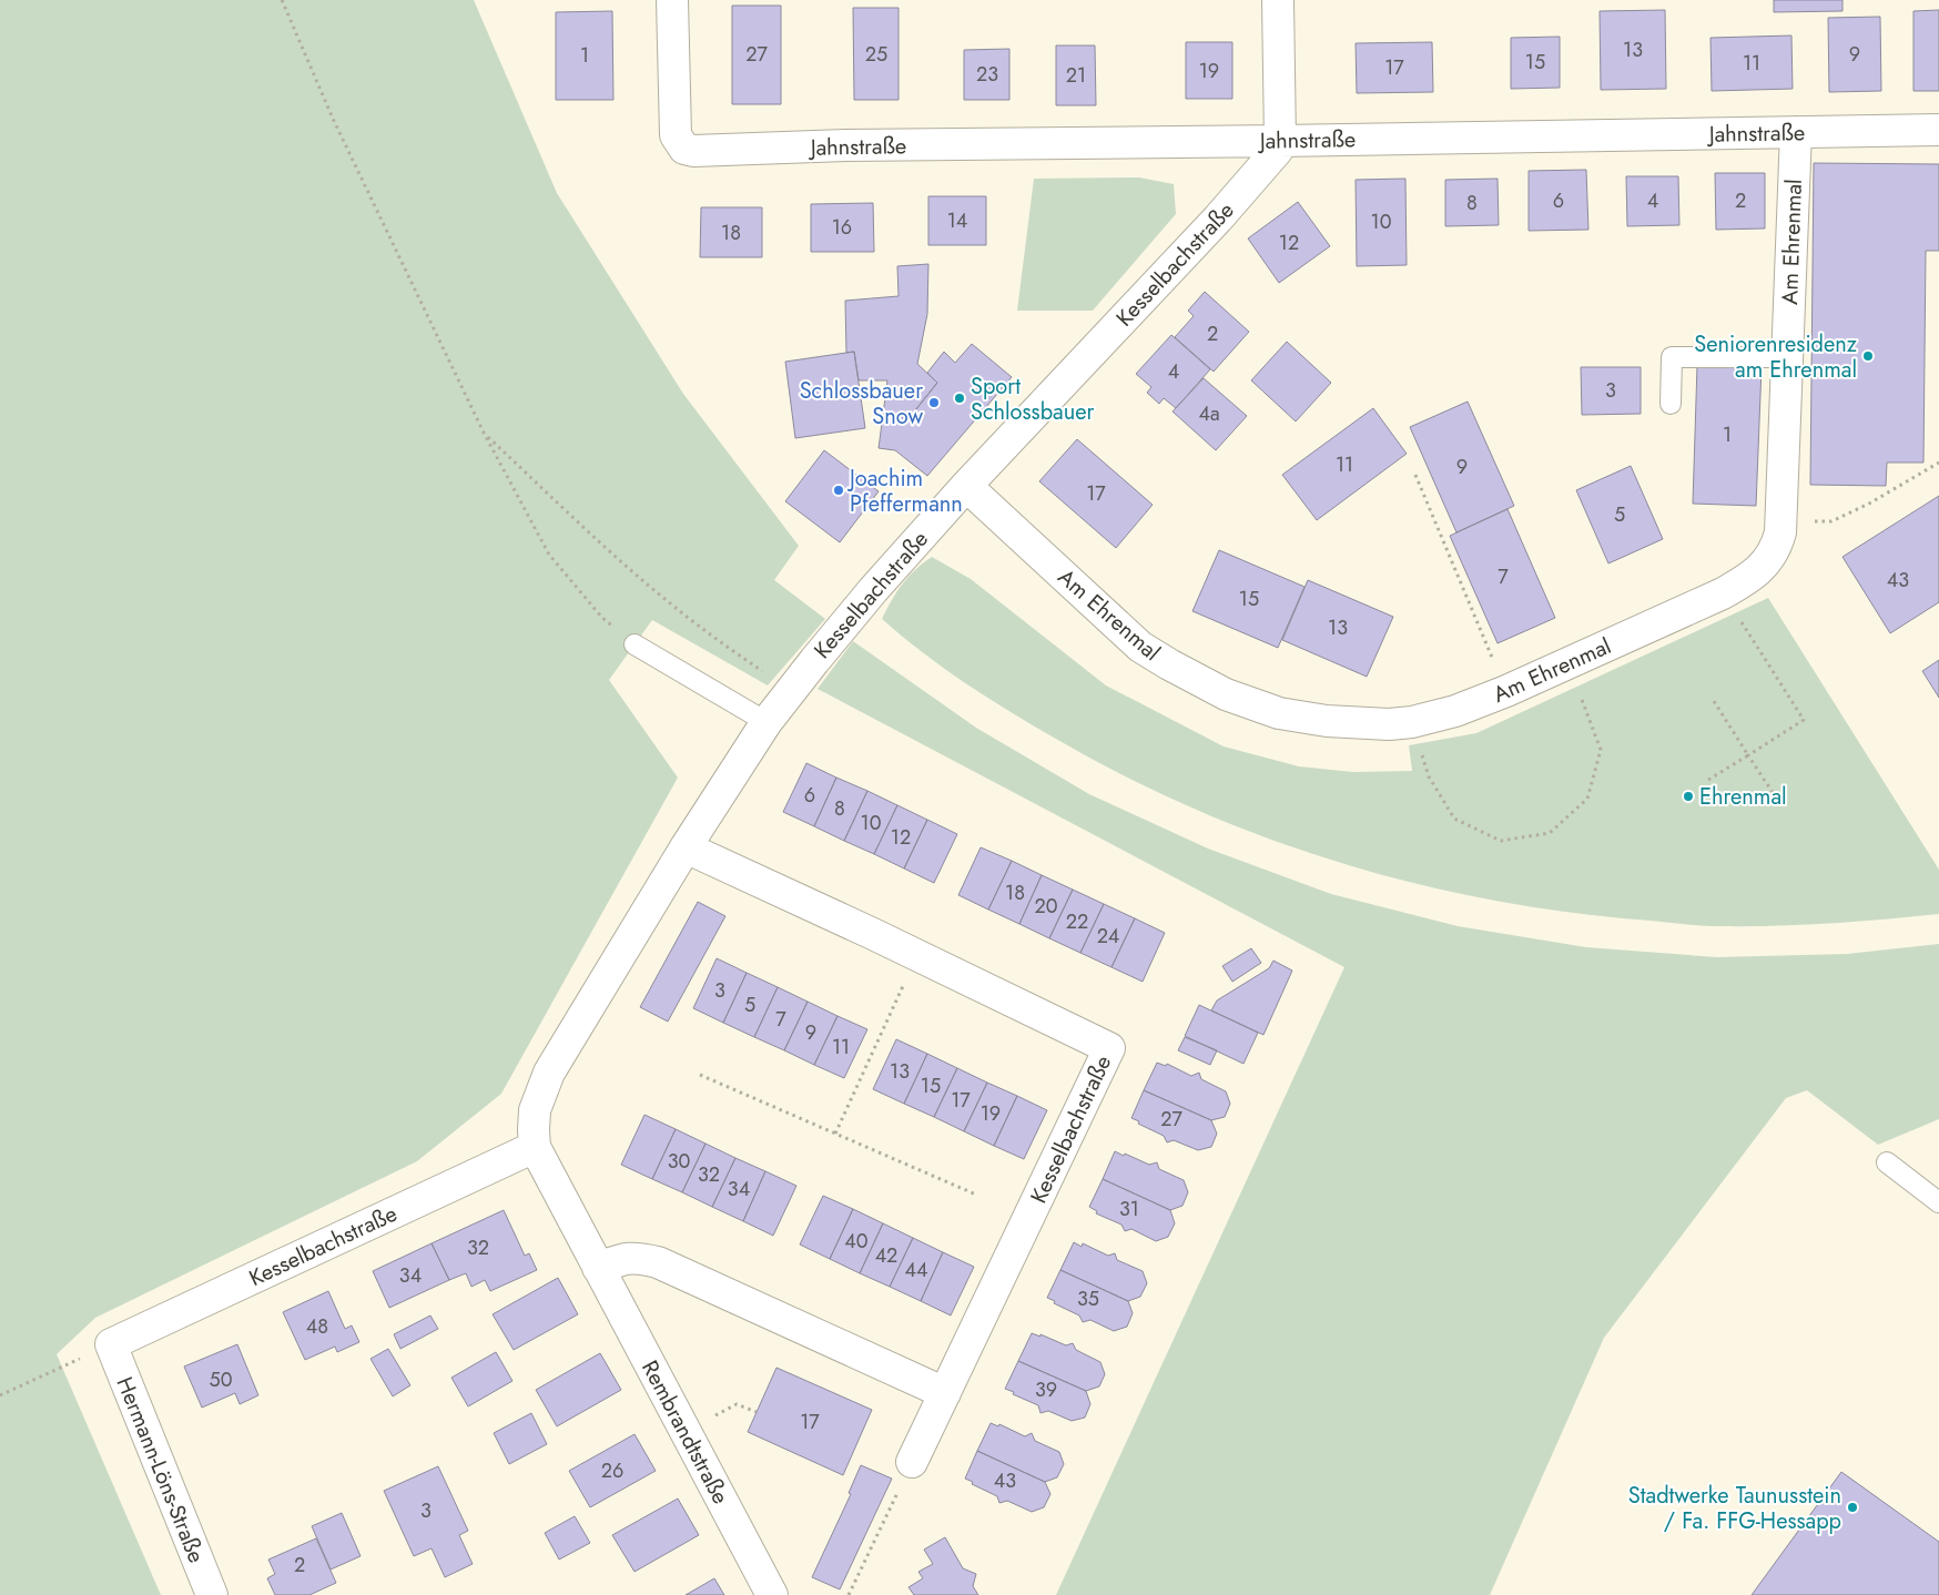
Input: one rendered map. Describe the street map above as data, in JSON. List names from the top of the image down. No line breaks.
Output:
{"streets":{"street":["Jahnstraße","Am Ehrenmal","Kesselbachstraße","Rembrandtstraße","Hermann-Löns-Straße"]},"crossings":[["Jahnstraße","Am Ehrenmal"],["Jahnstraße","Kesselbachstraße"],["Am Ehrenmal","Kesselbachstraße"],["Kesselbachstraße","Rembrandtstraße"],["Kesselbachstraße","Hermann-Löns-Straße"]],"places":["Seniorenresidenz am Ehrenmal","Sport Schlossbauer","Schlossbauer Snow","Joachim Pfeffermann","Ehrenmal","Stadtwerke Taunusstein / Fa. FFG-Hessapp"],"house_numbers":["13","27","25","9","1","15","11","17","19","23","21","6","4","2","8","14","10","16","18","12","2","4","3","4a","1","11","9","17","5","7","43","15","13","6","8","10","12","18","20","22","24","3","5","7","9","11","13","15","17","19","27","30","32","34","31","40","32","42","44","34","35","48","50","39","17","26","43","3","2"]}
